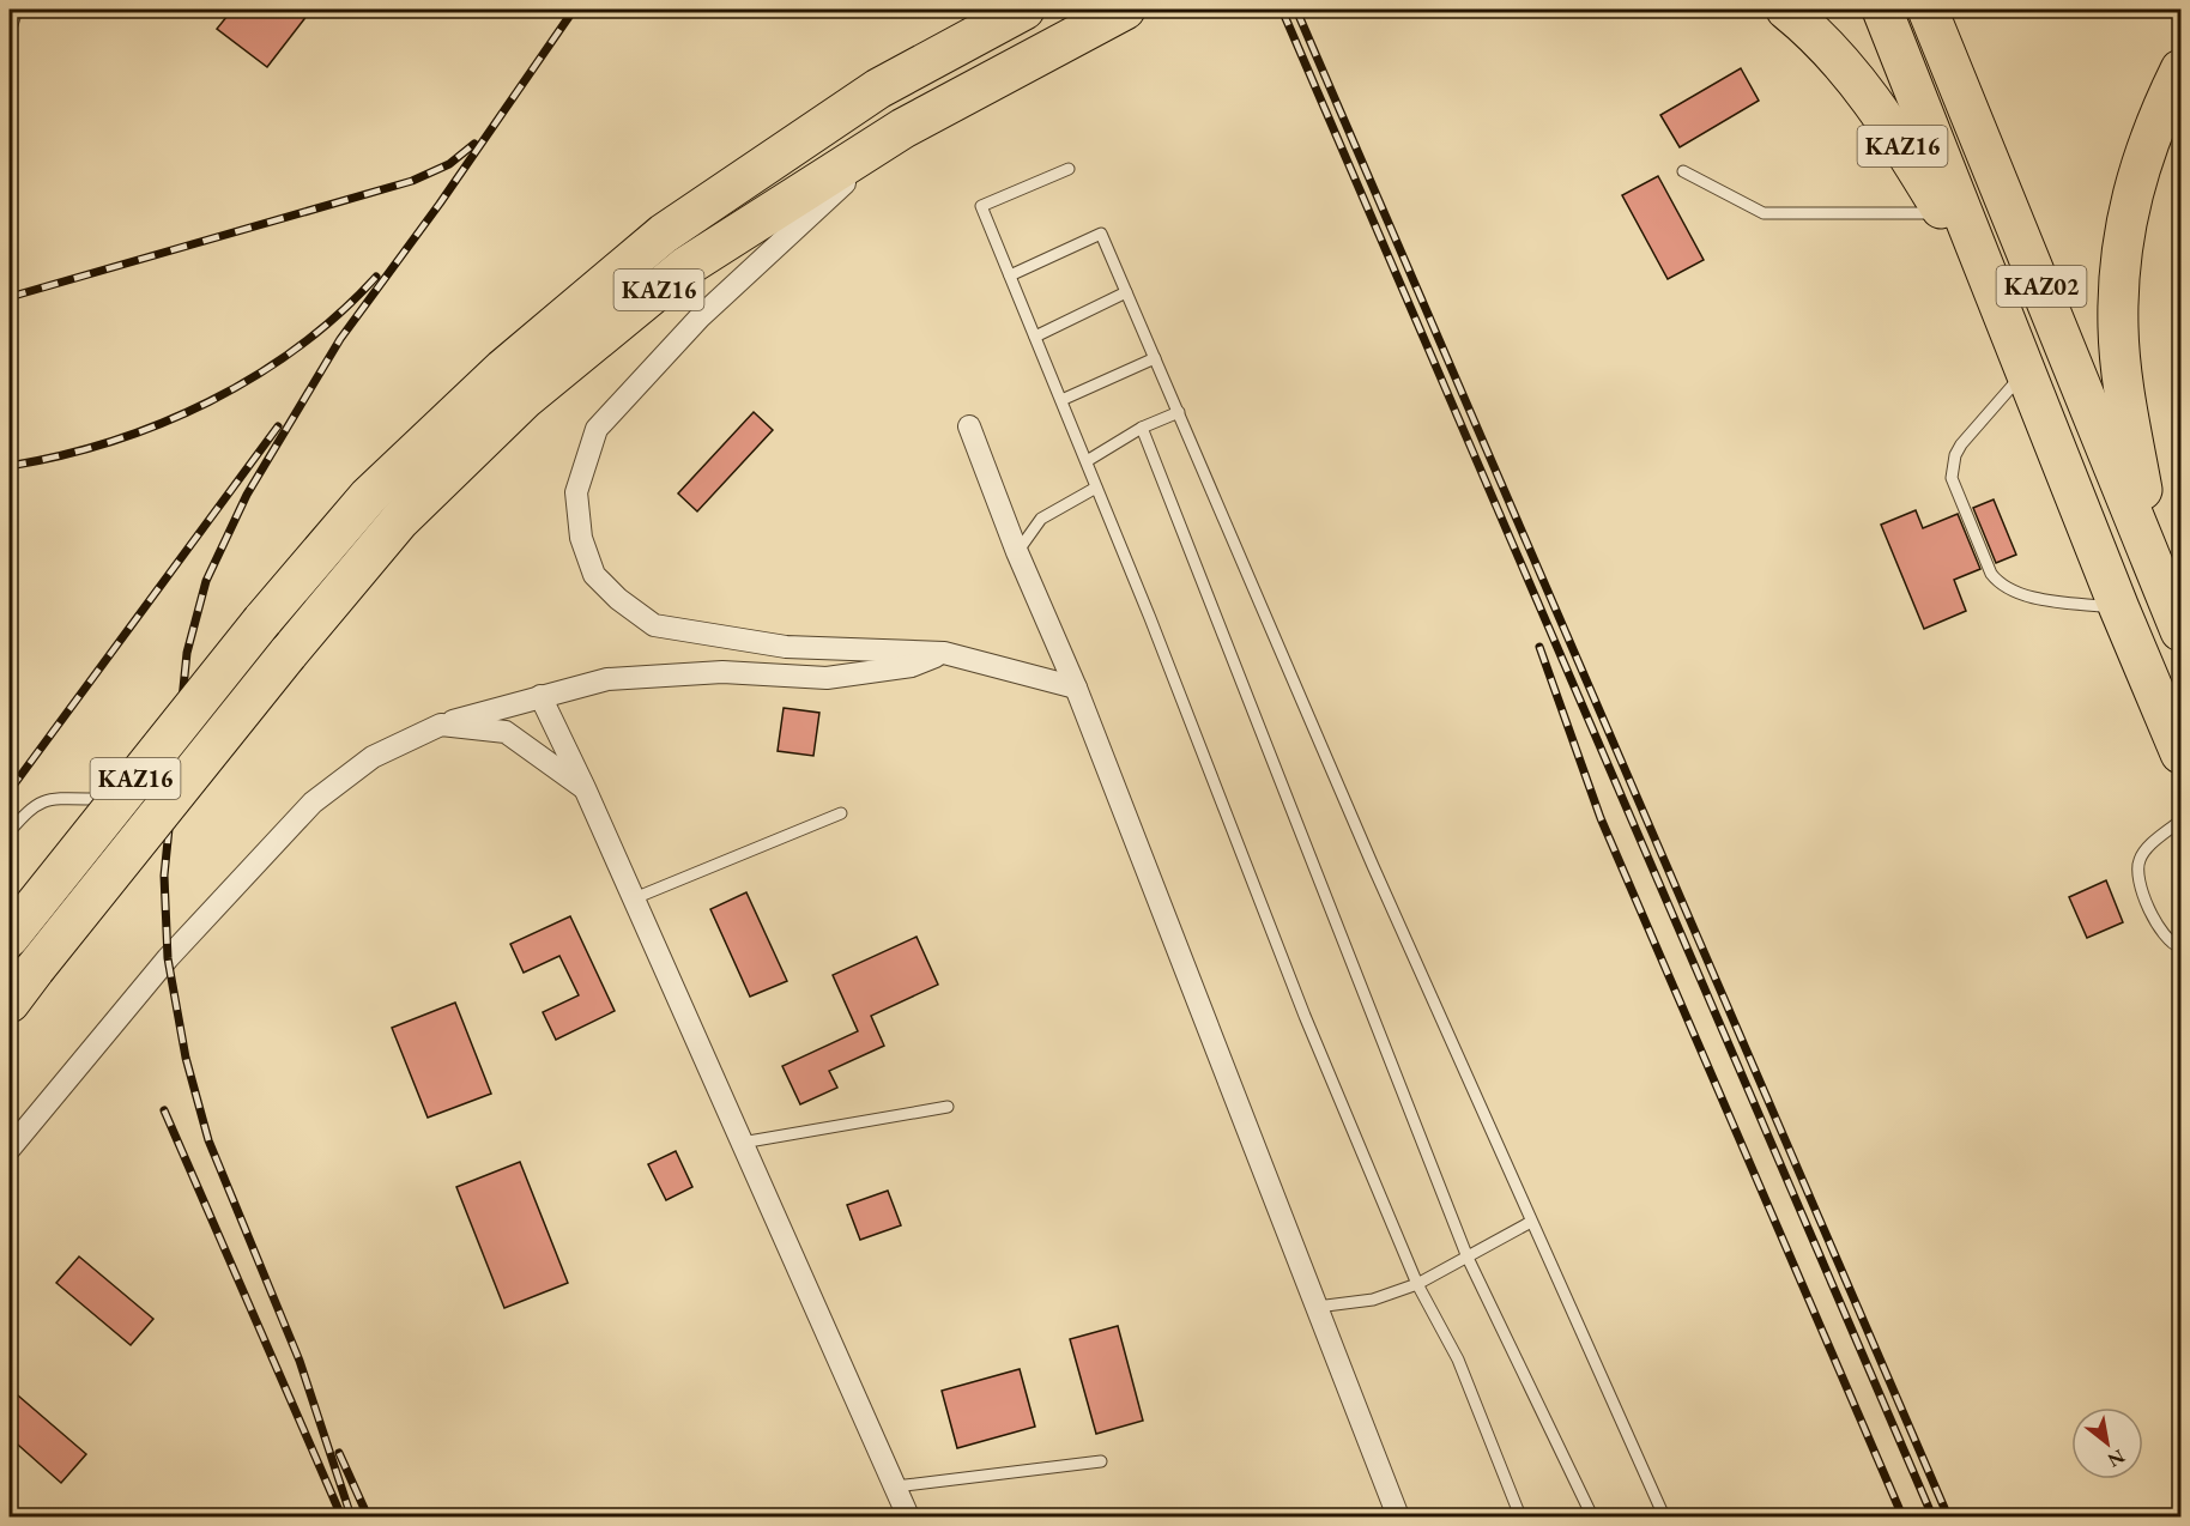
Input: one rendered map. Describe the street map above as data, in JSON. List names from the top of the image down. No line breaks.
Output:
{"streets":{"highway":["KAZ16","KАZ02"]},"crossings":[["KAZ16","KАZ02"]],"north":"bottom right"}
